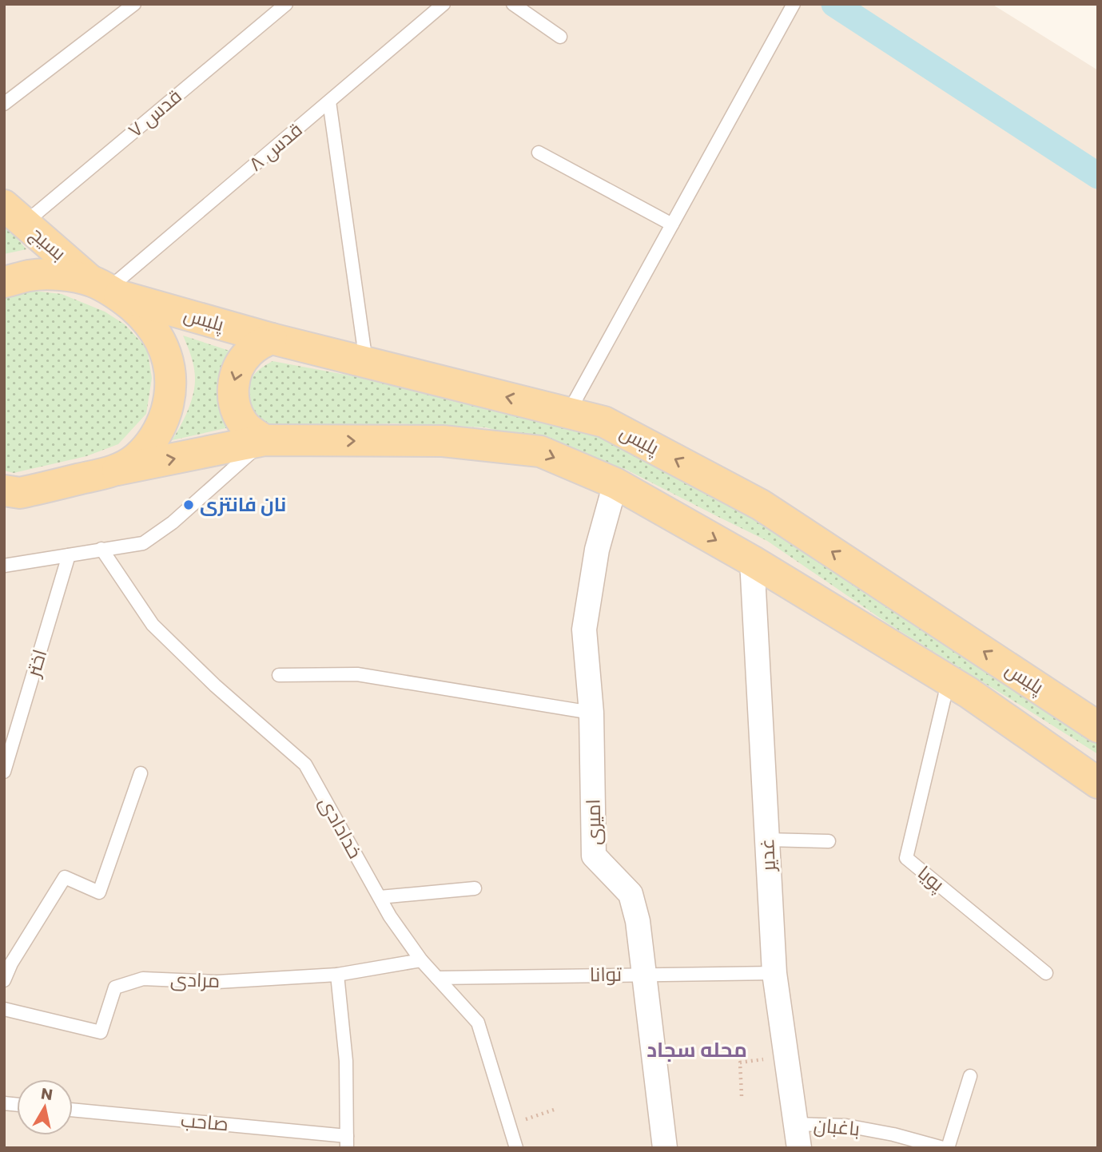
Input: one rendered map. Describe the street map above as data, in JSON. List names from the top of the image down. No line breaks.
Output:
{"streets":{"main road":["بسیج","پلیس"],"street":["امیری","غدیر"],"lane":["قدس ۷","قدس ۸","اختر","خدادادی","پویا","توانا","مرادی","صاحب","باغبان"]},"crossings":[["قدس ۷","بسیج"],["قدس ۸","بسیج"],["قدس ۸","پلیس"],["بسیج","پلیس"],["امیری","توانا"],["خدادادی","توانا"],["خدادادی","مرادی"],["غدیر","توانا"],["غدیر","باغبان"]],"districts":["محله سجاد"],"places":["نان فانتزی"],"north":"top"}
